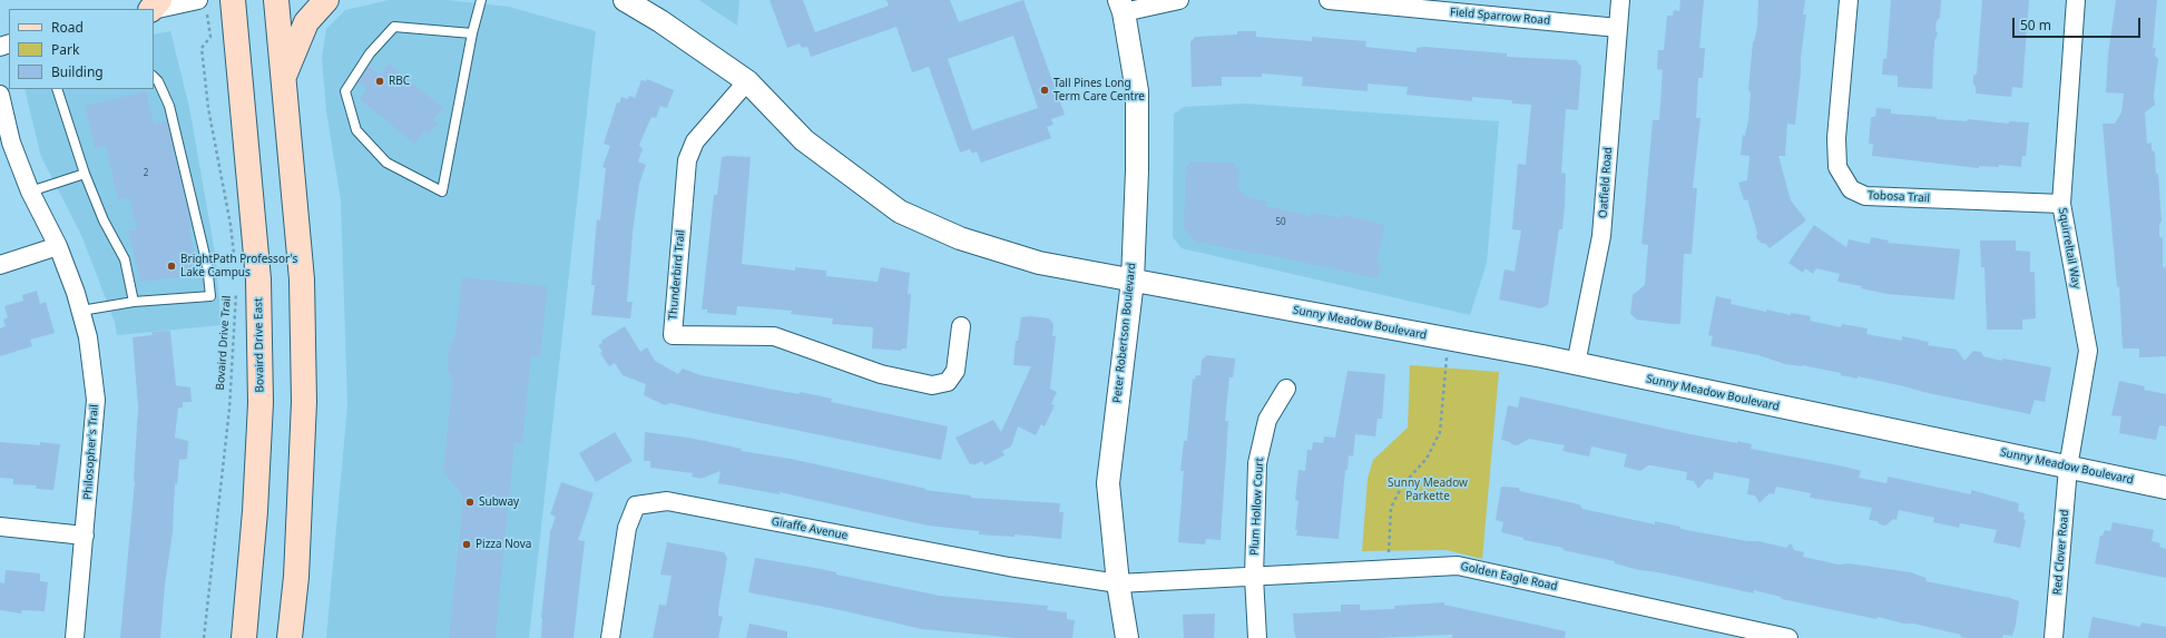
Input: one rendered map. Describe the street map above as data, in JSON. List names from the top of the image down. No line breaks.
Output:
{"streets":{"main road":["Bovaird Drive East"],"street":["Field Sparrow Road","Oatfield Road","Tobosa Trail","Squirreltail Way","Thunderbird Trail","Sunny Meadow Boulevard","Peter Robertson Boulevard","Philosopher's Trail","Plum Hollow Court","Giraffe Avenue","Red Clover Road","Golden Eagle Road"],"path":["Bovaird Drive Trail"]},"crossings":[["Field Sparrow Road","Oatfield Road"],["Oatfield Road","Sunny Meadow Boulevard"],["Tobosa Trail","Squirreltail Way"],["Squirreltail Way","Sunny Meadow Boulevard"],["Squirreltail Way","Red Clover Road"],["Thunderbird Trail","Sunny Meadow Boulevard"],["Sunny Meadow Boulevard","Peter Robertson Boulevard"],["Sunny Meadow Boulevard","Red Clover Road"],["Peter Robertson Boulevard","Giraffe Avenue"],["Peter Robertson Boulevard","Golden Eagle Road"],["Plum Hollow Court","Golden Eagle Road"],["Giraffe Avenue","Golden Eagle Road"]],"parks":["Sunny Meadow Parkette"],"places":["RBC","Tall Pines Long Term Care Centre","BrightPath Professor's Lake Campus","Subway","Pizza Nova"],"house_numbers":["2","50"],"legend":["Road","Park","Building"],"scale_bar":"50 m"}
